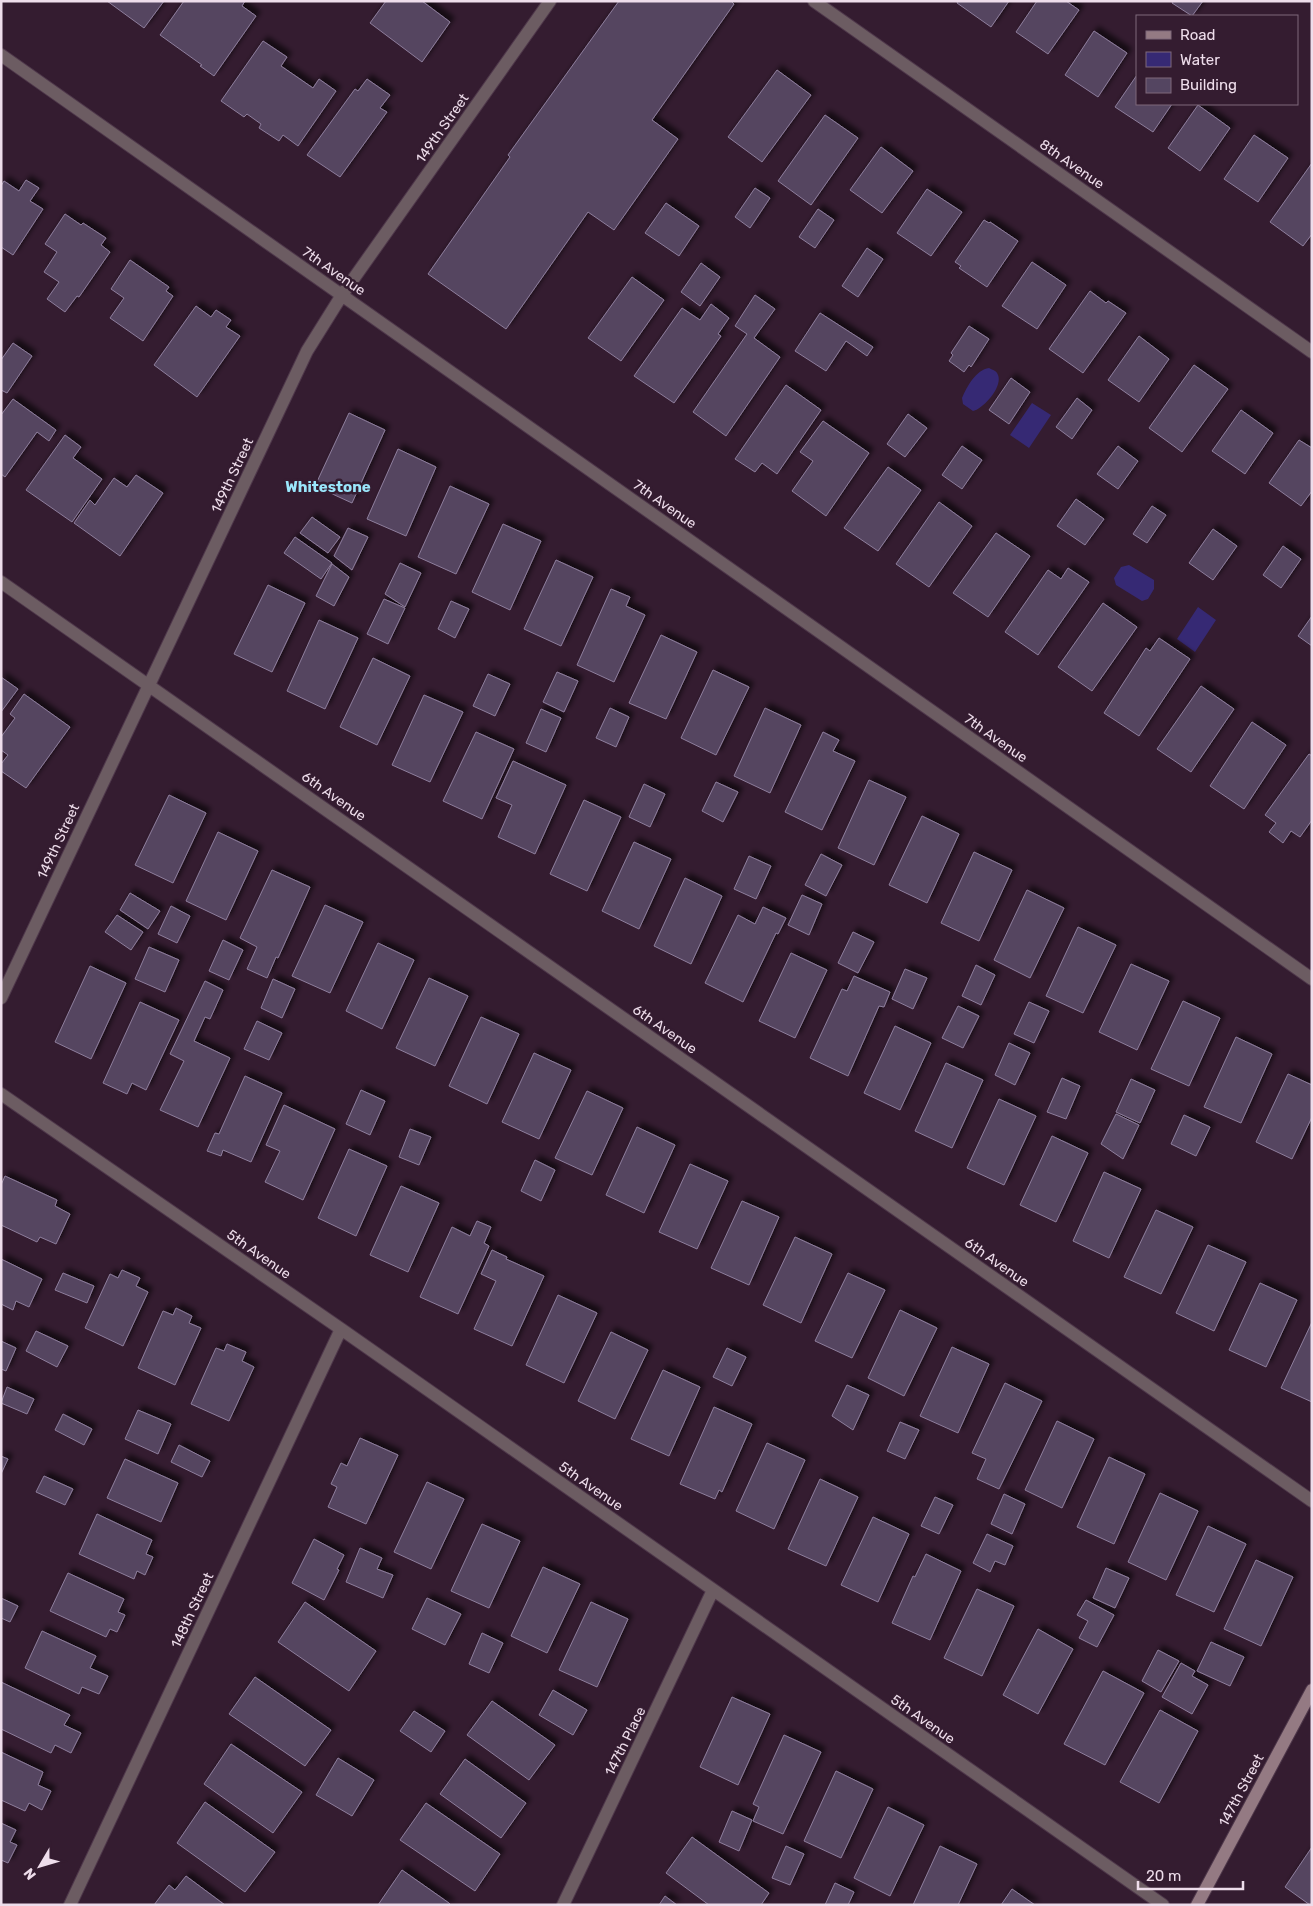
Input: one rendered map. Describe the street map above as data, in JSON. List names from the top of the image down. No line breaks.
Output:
{"streets":{"street":["149th Street","8th Avenue","7th Avenue","6th Avenue","5th Avenue","148th Street","147th Place","147th Street"]},"crossings":[["149th Street","7th Avenue"],["149th Street","6th Avenue"],["5th Avenue","148th Street"],["5th Avenue","147th Place"]],"districts":["Whitestone"],"legend":["Road","Water","Building"],"scale_bar":"20 m","north":"bottom left"}
